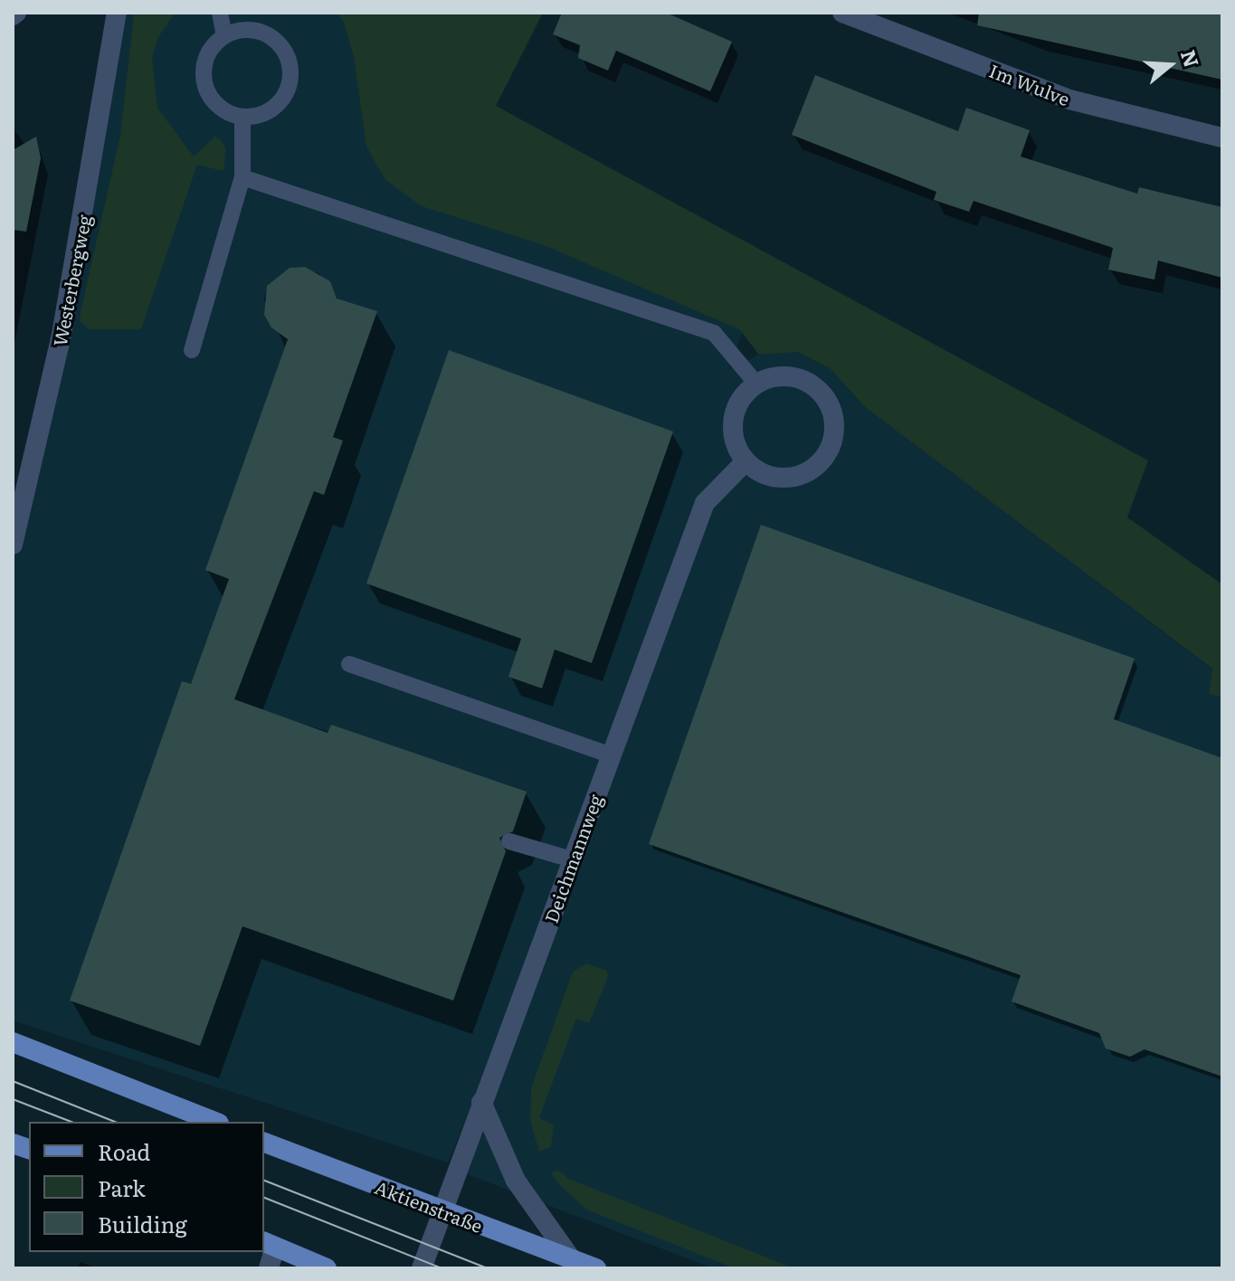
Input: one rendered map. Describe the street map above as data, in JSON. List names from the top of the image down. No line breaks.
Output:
{"streets":{"main road":["Aktienstraße"],"street":["Im Wulve","Westerbergweg","Deichmannweg"]},"crossings":[["Deichmannweg","Aktienstraße"]],"legend":["Road","Park","Building"],"north":"right"}
